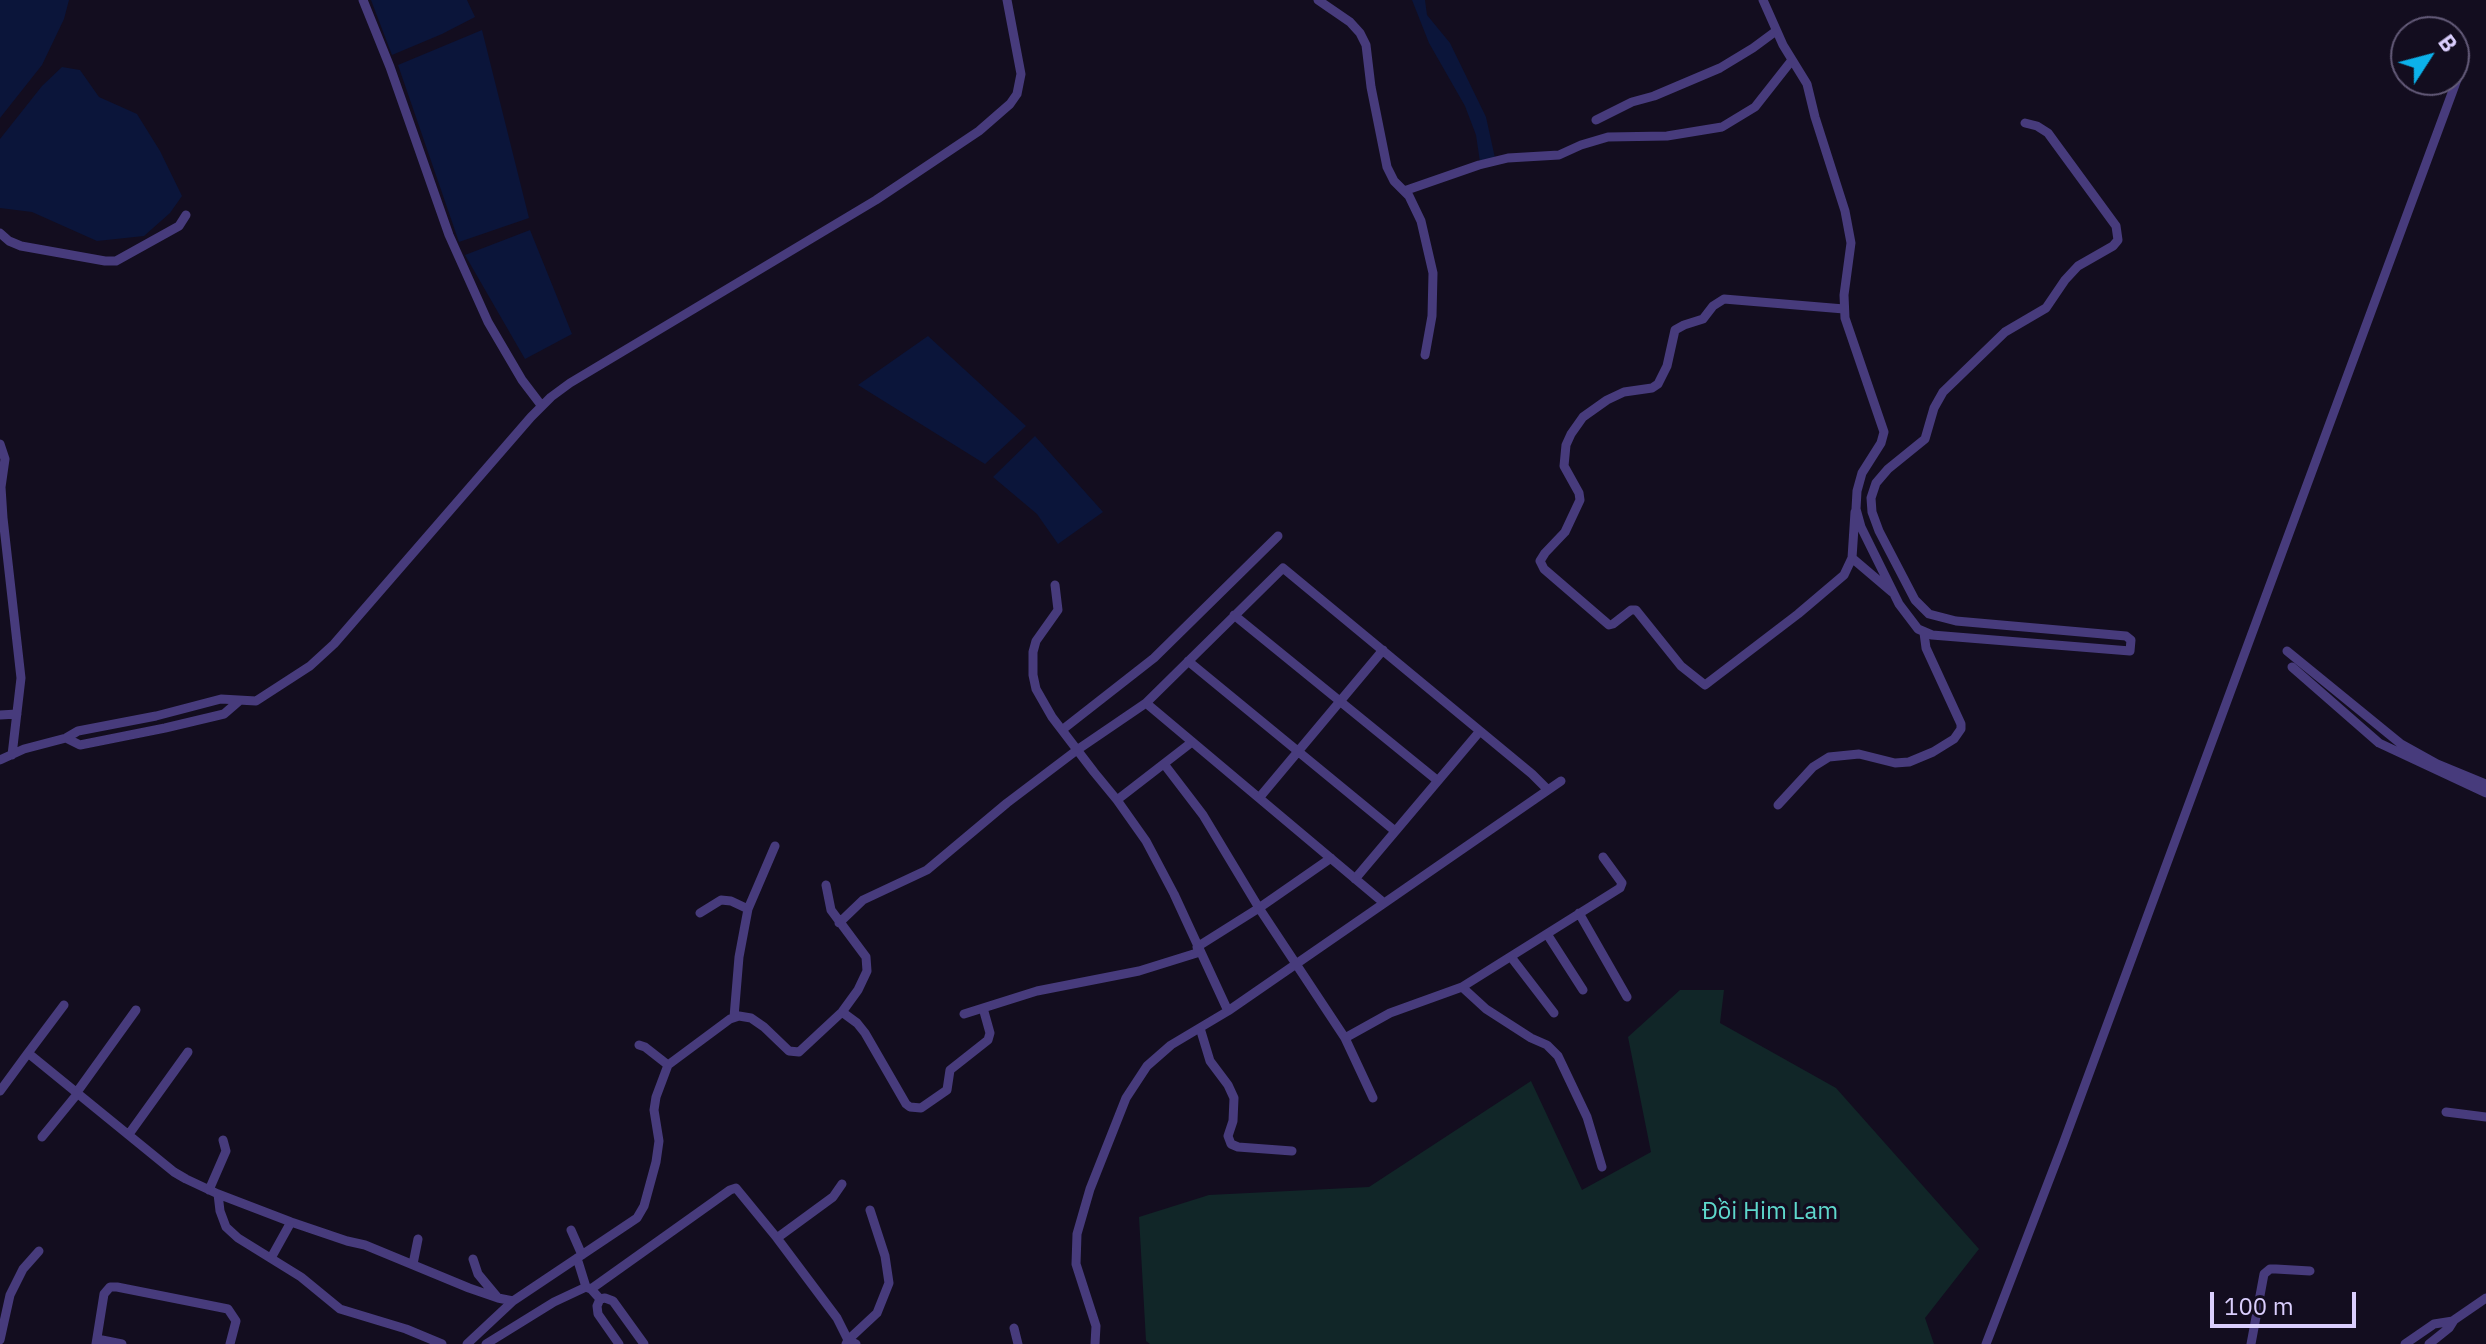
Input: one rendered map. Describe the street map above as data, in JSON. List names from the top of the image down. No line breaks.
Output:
{"parks":["Đồi Him Lam"],"scale_bar":"100 m","north":"top right"}
